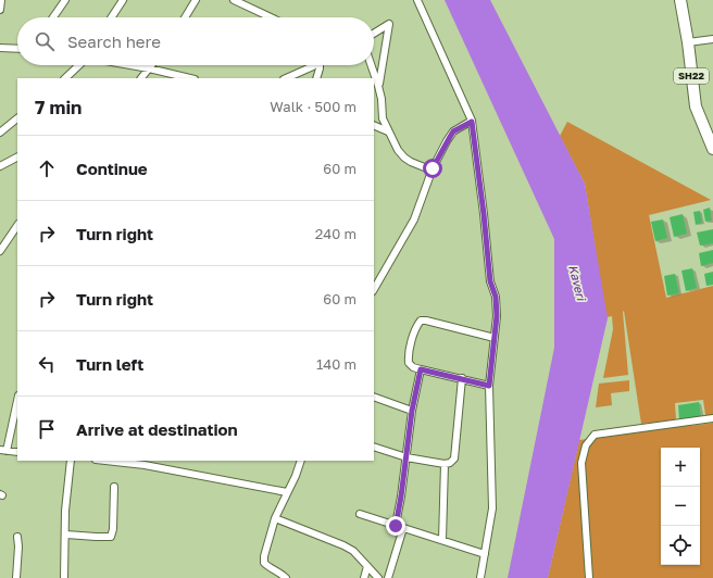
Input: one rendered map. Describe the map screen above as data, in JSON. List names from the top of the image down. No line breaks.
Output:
{"streets":{"main road":["SH22"]},"water":["Kaveri"],"page":{"search":"Search here","heading":["7 min","Walk · 500 m"],"list":[["Continue","60 m"],["Turn right","240 m"],["Turn right","60 m"],["Turn left","140 m"],"Arrive at destination"],"map_buttons":["+","−"]}}
